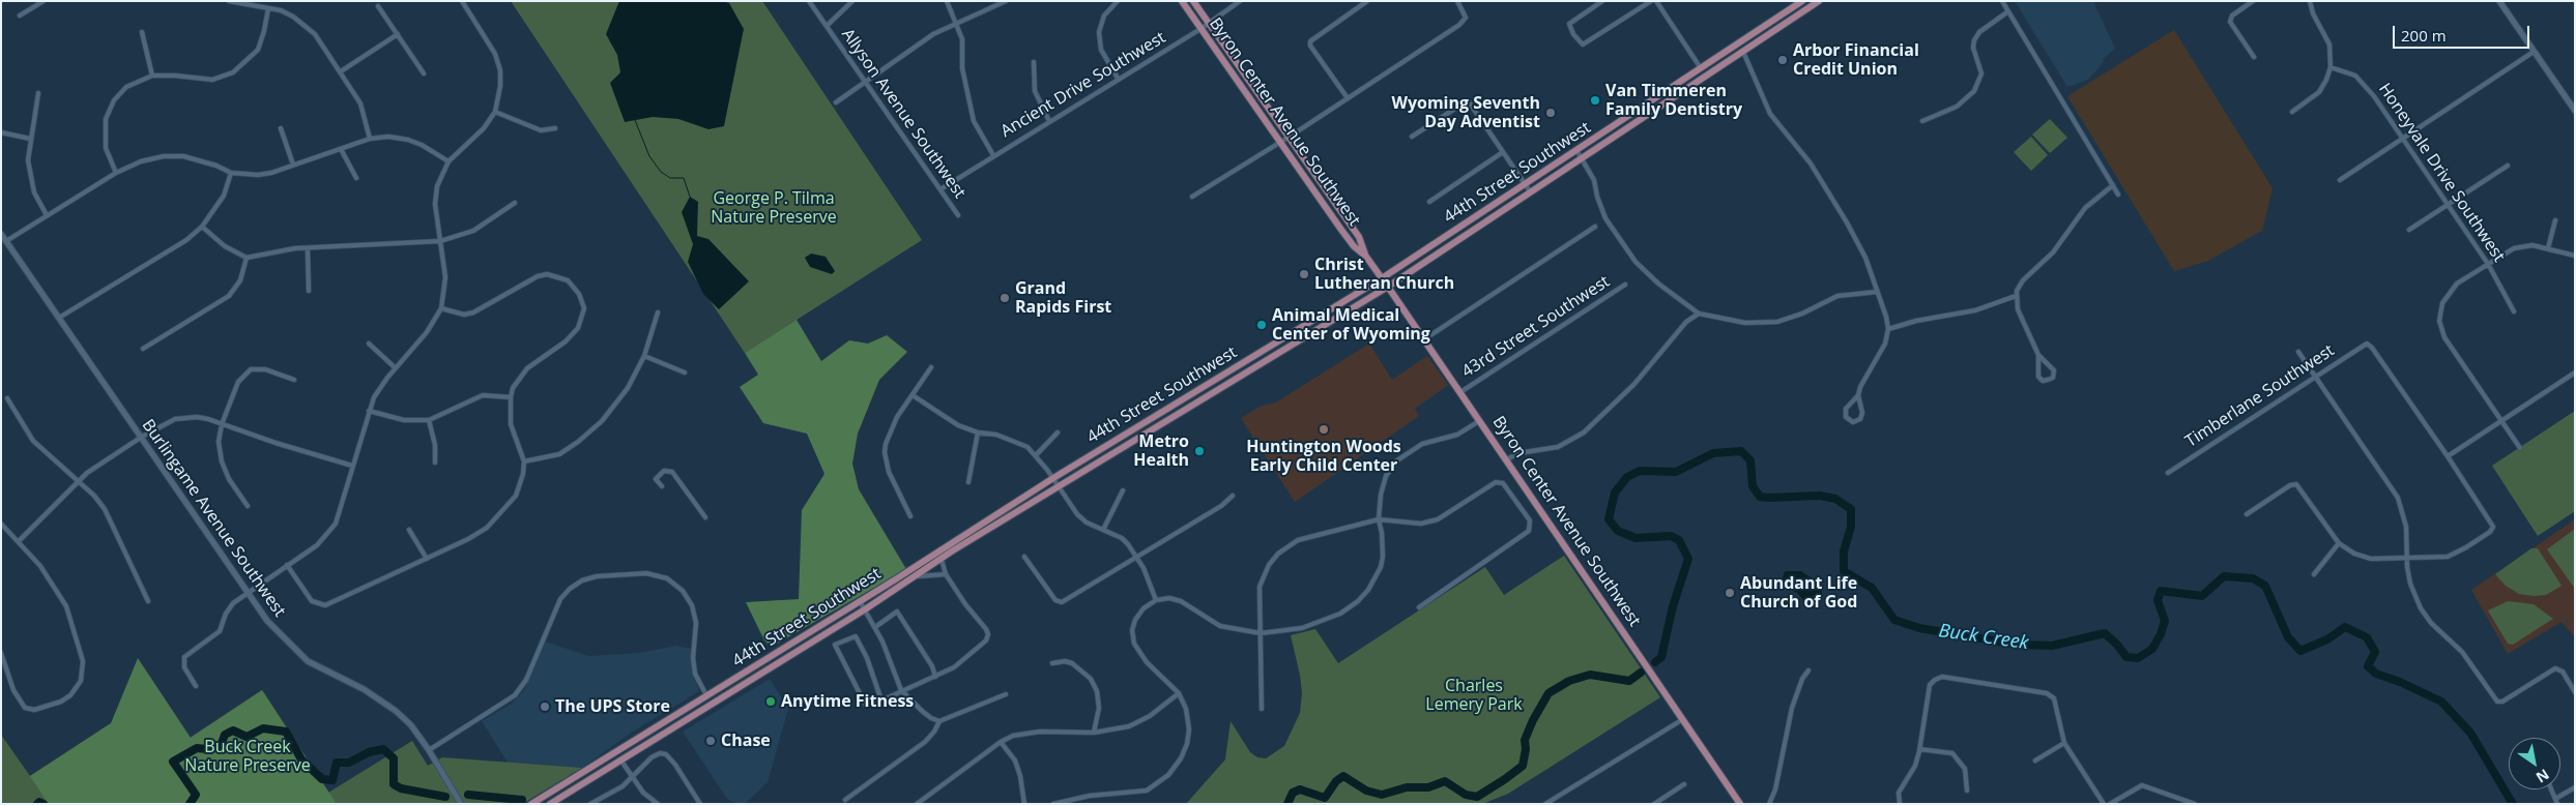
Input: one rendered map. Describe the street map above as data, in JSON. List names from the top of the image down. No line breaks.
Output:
{"streets":{"main road":["Byron Center Avenue Southwest","44th Street Southwest"],"street":["Ancient Drive Southwest","Allyson Avenue Southwest","Honeyvale Drive Southwest","43rd Street Southwest","Timberlane Southwest","Burlingame Avenue Southwest"]},"crossings":[["Ancient Drive Southwest","Allyson Avenue Southwest"],["Ancient Drive Southwest","Byron Center Avenue Southwest"],["Byron Center Avenue Southwest","44th Street Southwest"],["Byron Center Avenue Southwest","43rd Street Southwest"]],"water":["Buck Creek"],"parks":["George P. Tilma Nature Preserve","Charles Lemery Park","Buck Creek Nature Preserve"],"places":["Arbor Financial Credit Union","Van Timmeren Family Dentistry","Wyoming Seventh Day Adventist","Christ Lutheran Church","Grand Rapids First","Animal Medical Center of Wyoming","Huntington Woods Early Child Center","Metro Health","Abundant Life Church of God","Anytime Fitness","The UPS Store","Chase"],"scale_bar":"200 m","north":"bottom right"}
